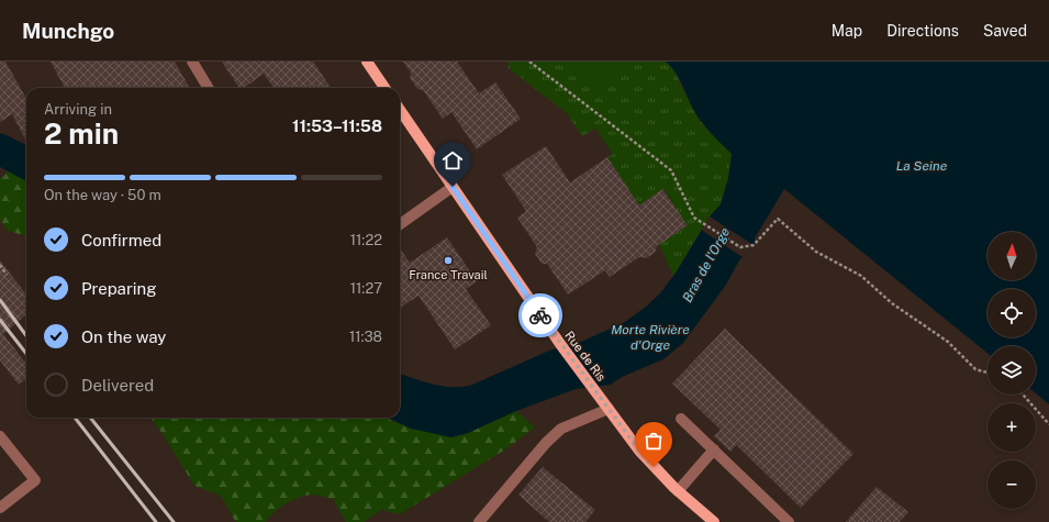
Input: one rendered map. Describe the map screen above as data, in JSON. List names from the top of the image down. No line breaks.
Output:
{"streets":{"main road":["Rue de Ris"]},"water":["La Seine","Bras de l'Orge","Morte Rivière d'Orge"],"places":["France Travail"],"north":"top","page":{"header":"Munchgo","nav":["Map","Directions","Saved"],"heading":["2 min","Arriving in","11:53–11:58"],"bar":"On the way · 50 m","list":[["Confirmed","11:22"],["Preparing","11:27"],["On the way","11:38"],"Delivered"],"map_buttons":["+","−"]}}
